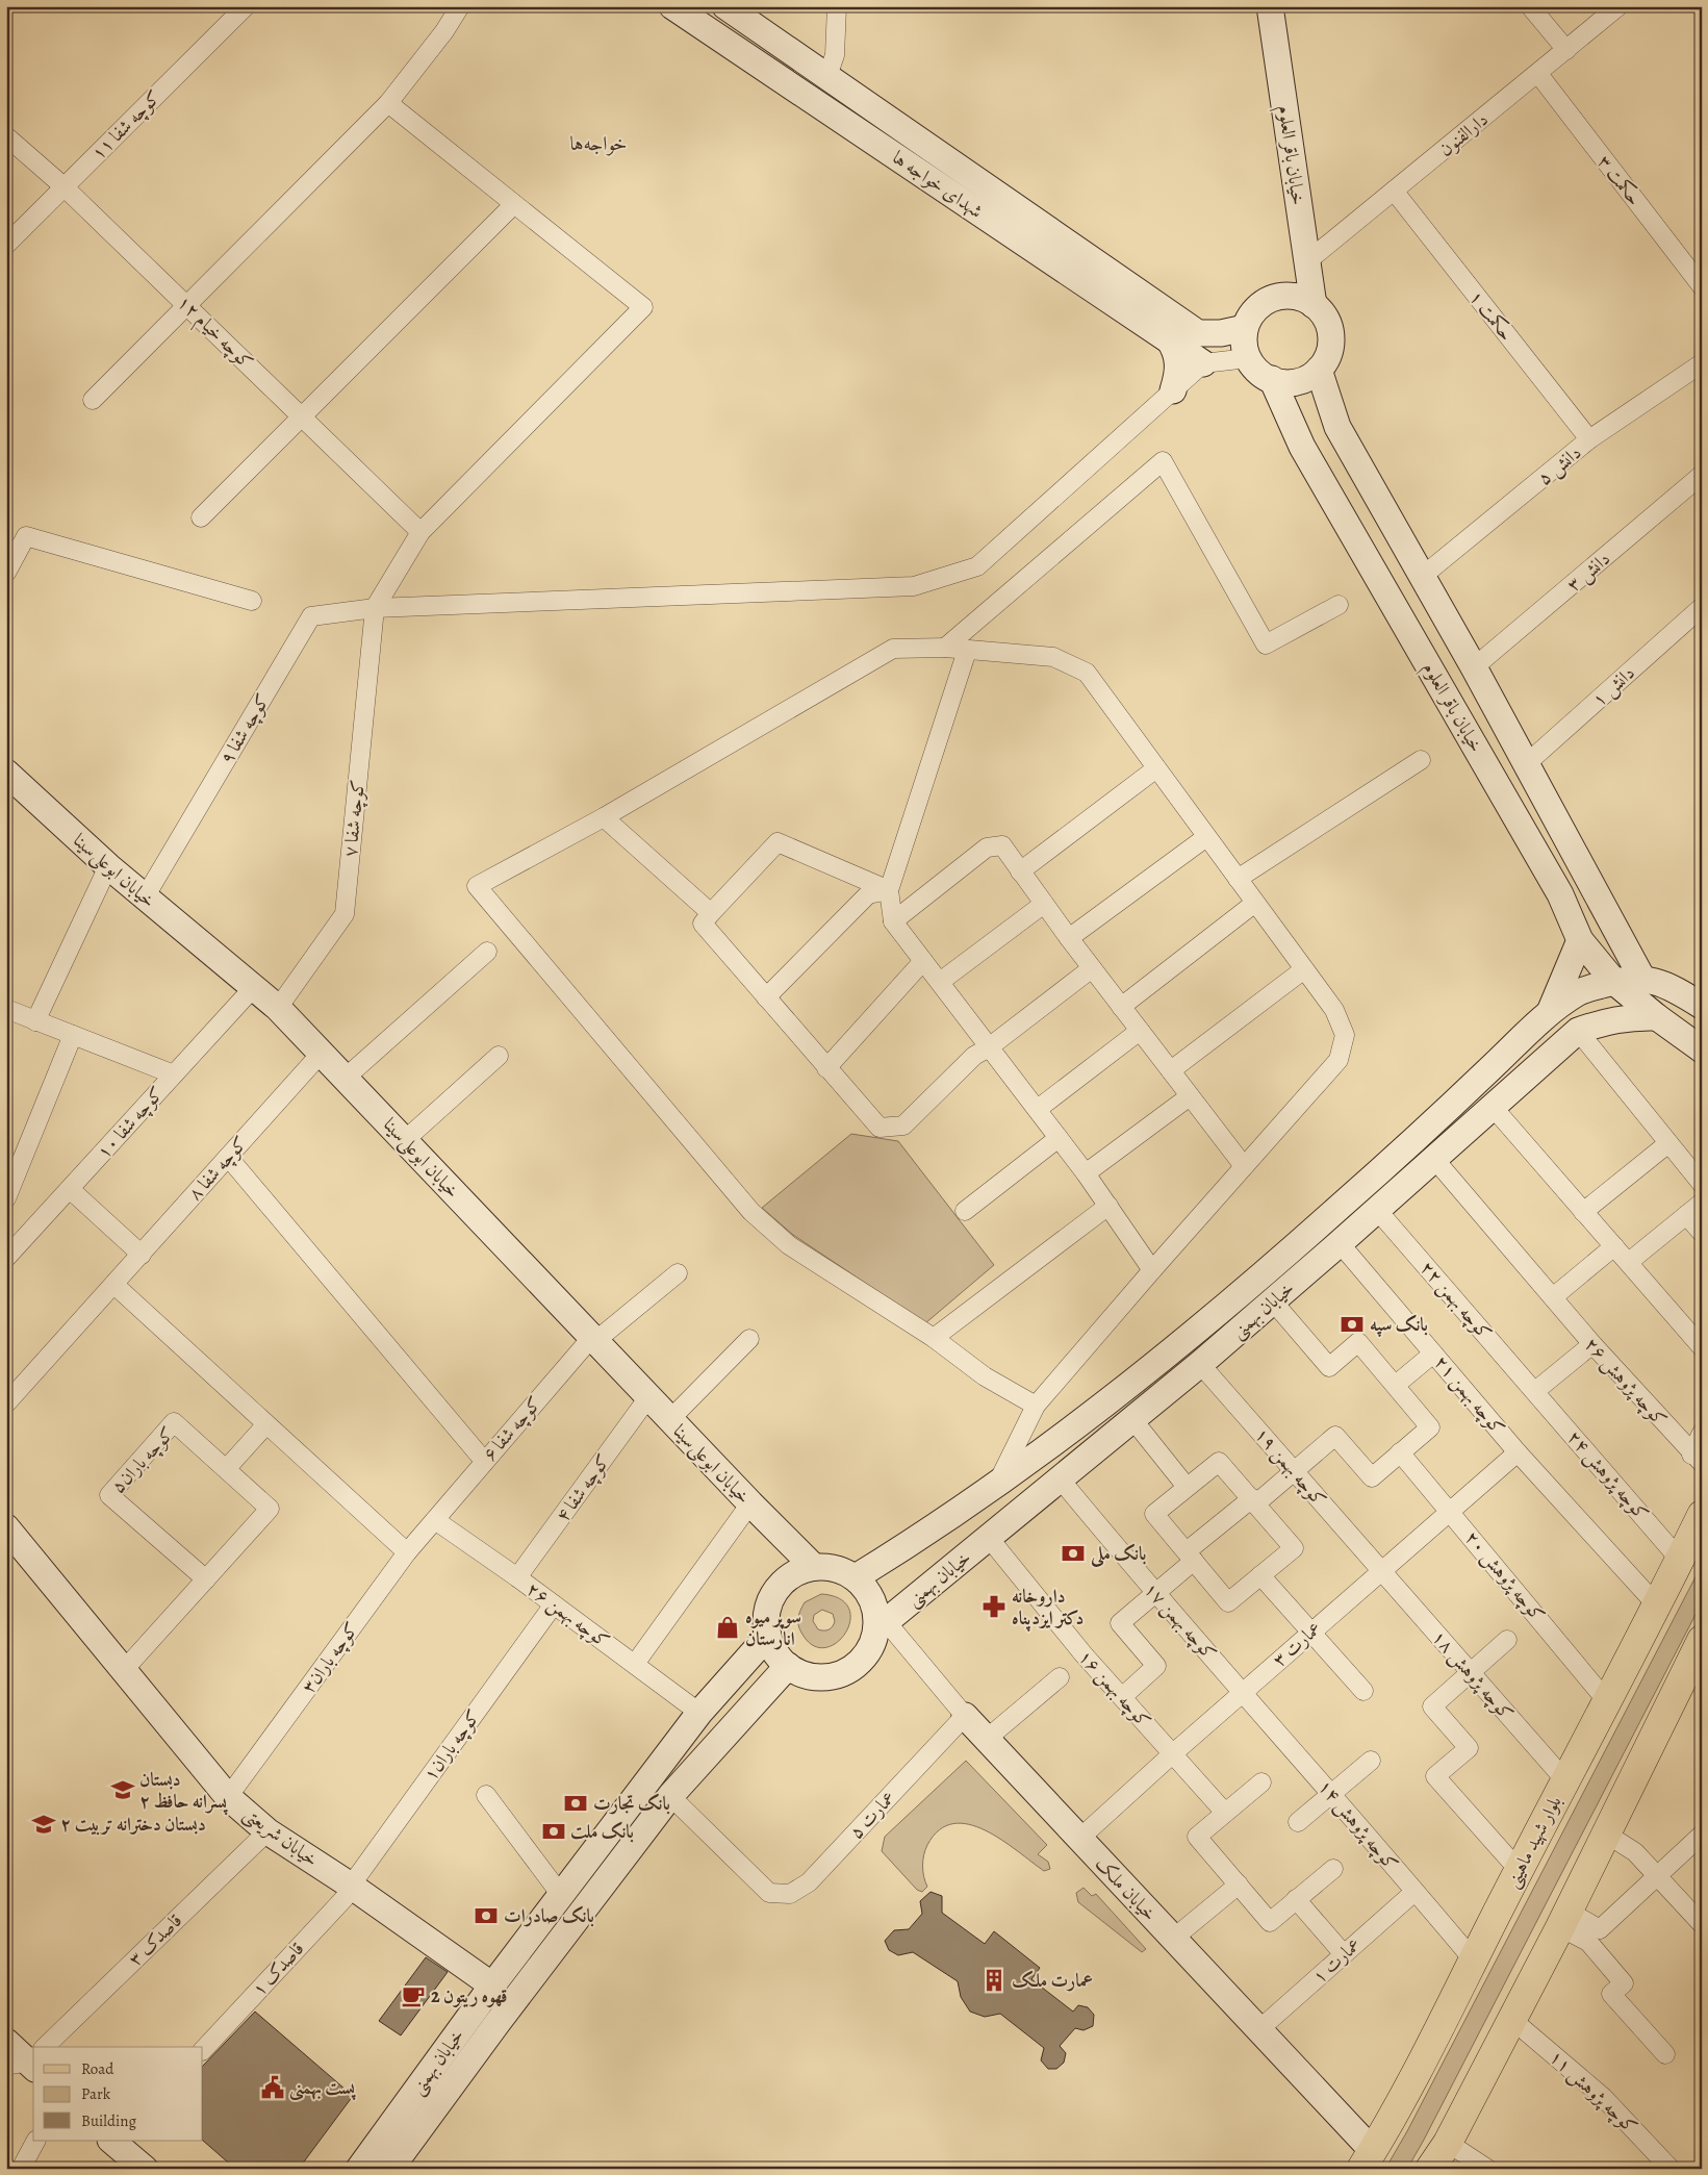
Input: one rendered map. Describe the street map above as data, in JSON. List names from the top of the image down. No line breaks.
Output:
{"streets":{"main road":["بلوار شهید ماهینی"],"street":["کوچه شفا ۱۱","دارالفنون","خیابان باقر العلوم","حکمت ۳","شهدای خواجه ها","حکمت ۱","کوچه خیام ۱۲","دانش ۵","دانش ۳","دانش ۱","کوچه شفا ۹","کوچه شفا ۷","خیابان ابوعلی‌سینا","کوچه شفا ۱۰","کوچه شفا ۸","کوچه بهمن ۲۲","خیابان بهمنی","کوچه پژوهش ۲۶","کوچه بهمن ۲۱","کوچه شفا ۶","کوچه باران۵","کوچه بهمن ۱۹","کوچه پژوهش ۲۴","کوچه شفا ۴","کوچه پژوهش ۲۰","کوچه بهمن ۲۶","کوچه بهمن ۱۷","عمارت ۳","کوچه باران۳","کوچه پژوهش ۱۸","کوچه بهمن ۱۶","کوچه باران۱","عمارت ۵","کوچه پژوهش ۱۴","خیابان شریعتی","خیابان ملک","قاصدک ۳","عمارت ۱","قاصدک ۱","کوچه پژوهش ۱۱"]},"crossings":[["کوچه شفا ۱۱","کوچه خیام ۱۲"],["دارالفنون","خیابان باقر العلوم"],["دارالفنون","حکمت ۳"],["دارالفنون","حکمت ۱"],["خیابان باقر العلوم","شهدای خواجه ها"],["خیابان باقر العلوم","دانش ۵"],["خیابان باقر العلوم","دانش ۳"],["خیابان باقر العلوم","دانش ۱"],["خیابان باقر العلوم","خیابان بهمنی"],["حکمت ۱","دانش ۵"],["کوچه شفا ۹","کوچه شفا ۷"],["کوچه شفا ۹","خیابان ابوعلی‌سینا"],["کوچه شفا ۷","خیابان ابوعلی‌سینا"],["خیابان ابوعلی‌سینا","کوچه شفا ۱۰"],["خیابان ابوعلی‌سینا","کوچه شفا ۸"],["خیابان ابوعلی‌سینا","خیابان بهمنی"],["خیابان ابوعلی‌سینا","کوچه شفا ۶"],["خیابان ابوعلی‌سینا","کوچه شفا ۴"],["خیابان ابوعلی‌سینا","خیابان ملک"],["کوچه بهمن ۲۲","خیابان بهمنی"],["کوچه بهمن ۲۲","کوچه پژوهش ۲۴"],["خیابان بهمنی","کوچه پژوهش ۲۶"],["خیابان بهمنی","کوچه بهمن ۲۱"],["خیابان بهمنی","کوچه بهمن ۱۹"],["خیابان بهمنی","کوچه بهمن ۲۶"],["خیابان بهمنی","کوچه بهمن ۱۷"],["خیابان بهمنی","کوچه بهمن ۱۶"],["خیابان بهمنی","عمارت ۵"],["خیابان بهمنی","خیابان شریعتی"],["خیابان بهمنی","خیابان ملک"],["کوچه بهمن ۲۱","عمارت ۳"],["کوچه بهمن ۲۱","بلوار شهید ماهینی"],["کوچه شفا ۶","کوچه بهمن ۲۶"],["کوچه شفا ۶","کوچه باران۳"],["کوچه باران۵","خیابان شریعتی"],["کوچه بهمن ۱۹","عمارت ۳"],["کوچه بهمن ۱۹","کوچه پژوهش ۱۸"],["کوچه پژوهش ۲۴","بلوار شهید ماهینی"],["کوچه شفا ۴","کوچه بهمن ۲۶"],["کوچه پژوهش ۲۰","عمارت ۳"],["کوچه پژوهش ۲۰","بلوار شهید ماهینی"],["کوچه بهمن ۲۶","کوچه باران۳"],["کوچه بهمن ۲۶","کوچه باران۱"],["کوچه بهمن ۱۷","عمارت ۳"],["کوچه بهمن ۱۷","کوچه پژوهش ۱۴"],["عمارت ۳","کوچه پژوهش ۱۸"],["عمارت ۳","کوچه بهمن ۱۶"],["عمارت ۳","کوچه پژوهش ۱۴"],["عمارت ۳","خیابان ملک"],["کوچه باران۳","خیابان شریعتی"],["کوچه پژوهش ۱۸","بلوار شهید ماهینی"],["کوچه باران۱","خیابان شریعتی"],["کوچه باران۱","قاصدک ۱"],["عمارت ۵","خیابان ملک"],["کوچه پژوهش ۱۴","بلوار شهید ماهینی"],["کوچه پژوهش ۱۴","عمارت ۱"],["خیابان شریعتی","قاصدک ۳"],["خیابان شریعتی","قاصدک ۱"],["بلوار شهید ماهینی","خیابان ملک"],["خیابان ملک","عمارت ۱"]],"districts":["خواجه‌ها"],"places":{"bank":["بانک سپه","بانک ملی","بانک تجارت","بانک ملت","بانک صادرات"],"pharmacy":["داروخانه دکتر ایزدپناه"],"shop":["سوپر میوه انارستان"],"school or university":["دبستان پسرانه حافظ ۲","دبستان دخترانه تربیت ۲"],"building":["عمارت ملک"],"cafe":["قهوه ریتون 2"],"public building":["پست بهمنی"]},"legend":["Road","Park","Building"]}
